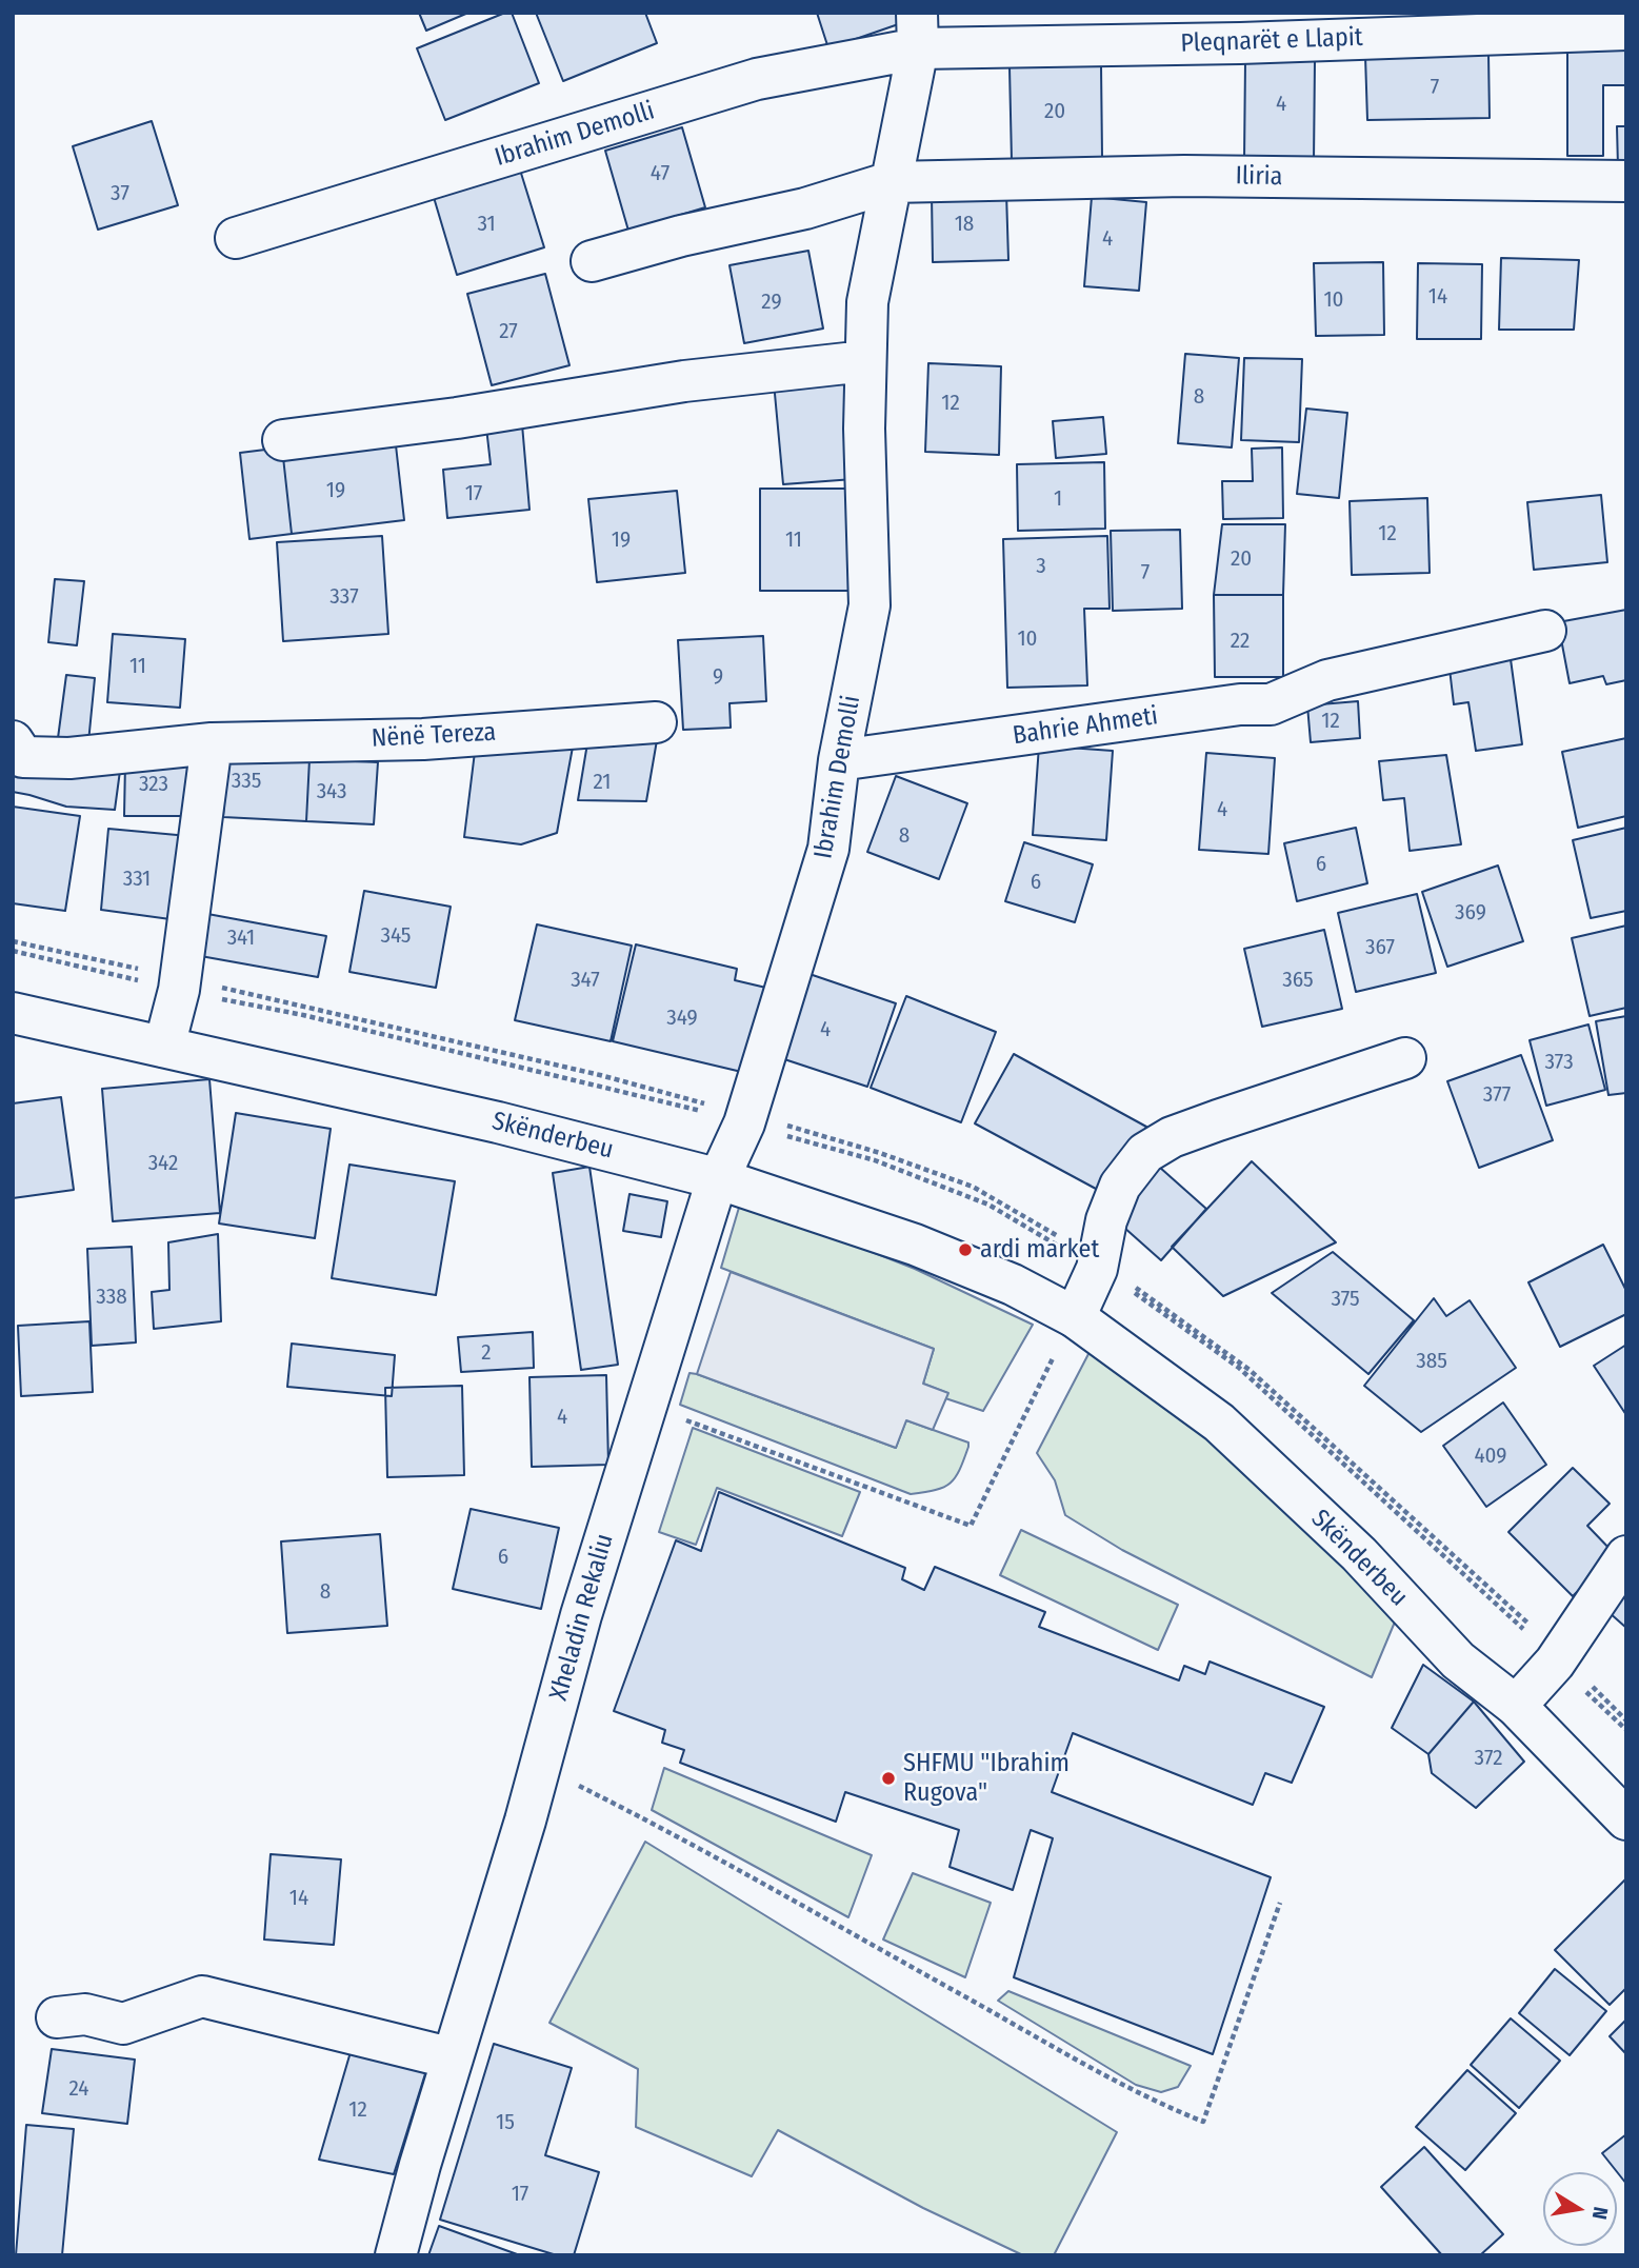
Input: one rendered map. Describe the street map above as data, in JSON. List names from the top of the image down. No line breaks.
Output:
{"streets":{"street":["Pleqnarët e Llapit","Ibrahim Demolli","Iliria","Bahrie Ahmeti","Nënë Tereza","Skënderbeu","Xheladin Rekaliu"]},"crossings":[["Pleqnarët e Llapit","Ibrahim Demolli"],["Ibrahim Demolli","Iliria"],["Ibrahim Demolli","Bahrie Ahmeti"],["Ibrahim Demolli","Skënderbeu"],["Ibrahim Demolli","Xheladin Rekaliu"],["Skënderbeu","Xheladin Rekaliu"]],"places":["ardi market","SHFMU \"Ibrahim Rugova\""],"house_numbers":["7","4","20","47","37","31","18","4","14","10","29","27","8","12","19","17","1","12","19","11","20","3","7","337","10","22","11","9","12","335","21","323","343","4","8","6","331","6","369","345","341","367","347","365","349","4","373","377","342","338","375","2","385","4","409","6","8","372","14","24","12","15","17"],"north":"right"}
